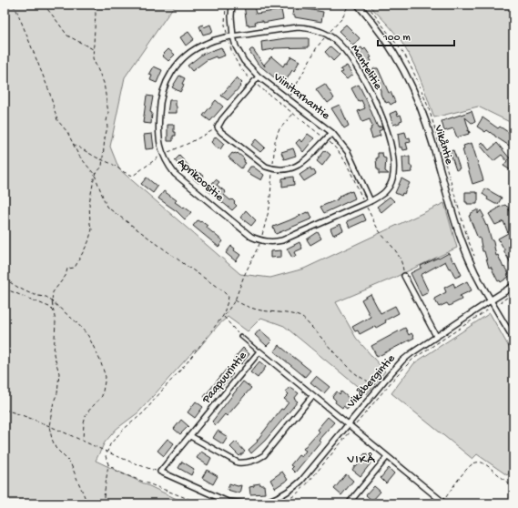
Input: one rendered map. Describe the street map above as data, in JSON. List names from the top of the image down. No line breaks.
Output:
{"streets":{"street":["Mantelitie","Viinitarhantie","Vikåntie","Aprikoositie","Paapuurintie","Vikåbergintie"]},"crossings":[["Mantelitie","Viinitarhantie"],["Mantelitie","Aprikoositie"],["Viinitarhantie","Aprikoositie"],["Vikåntie","Vikåbergintie"],["Paapuurintie","Vikåbergintie"]],"districts":["VIKÅ"],"scale_bar":"100 m"}
